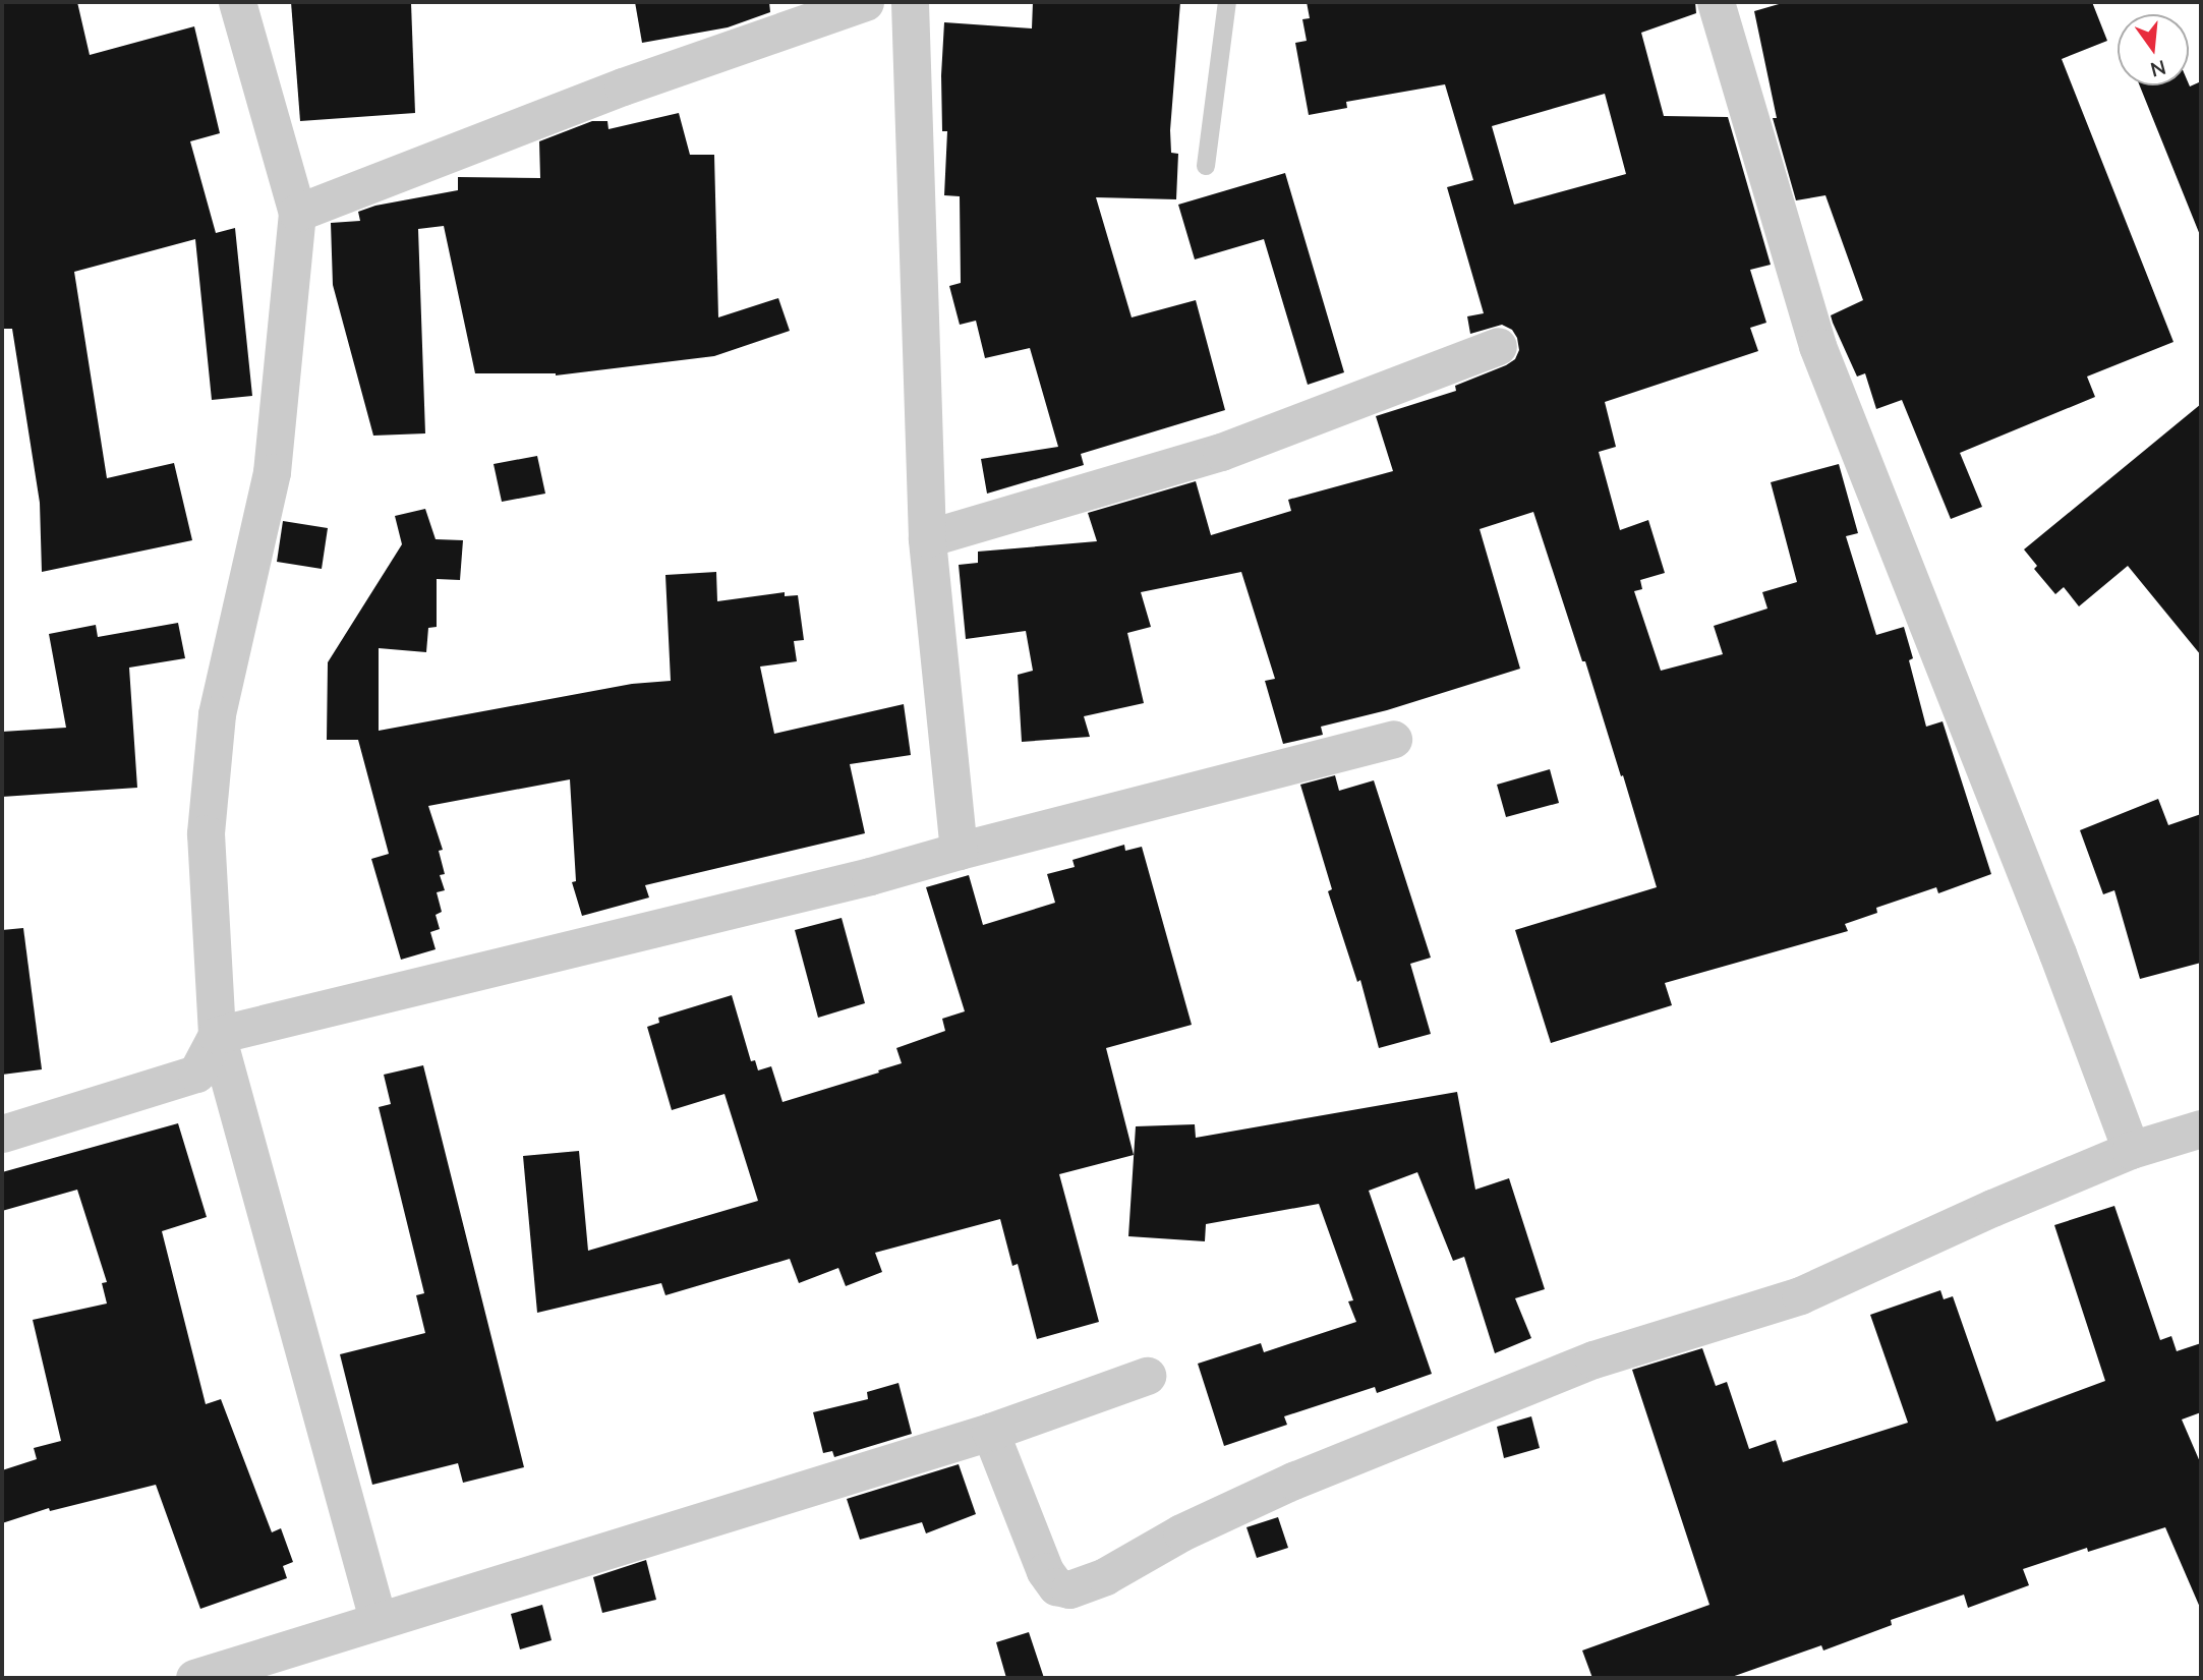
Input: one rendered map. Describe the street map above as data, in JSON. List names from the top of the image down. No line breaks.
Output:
{"north":"bottom"}
